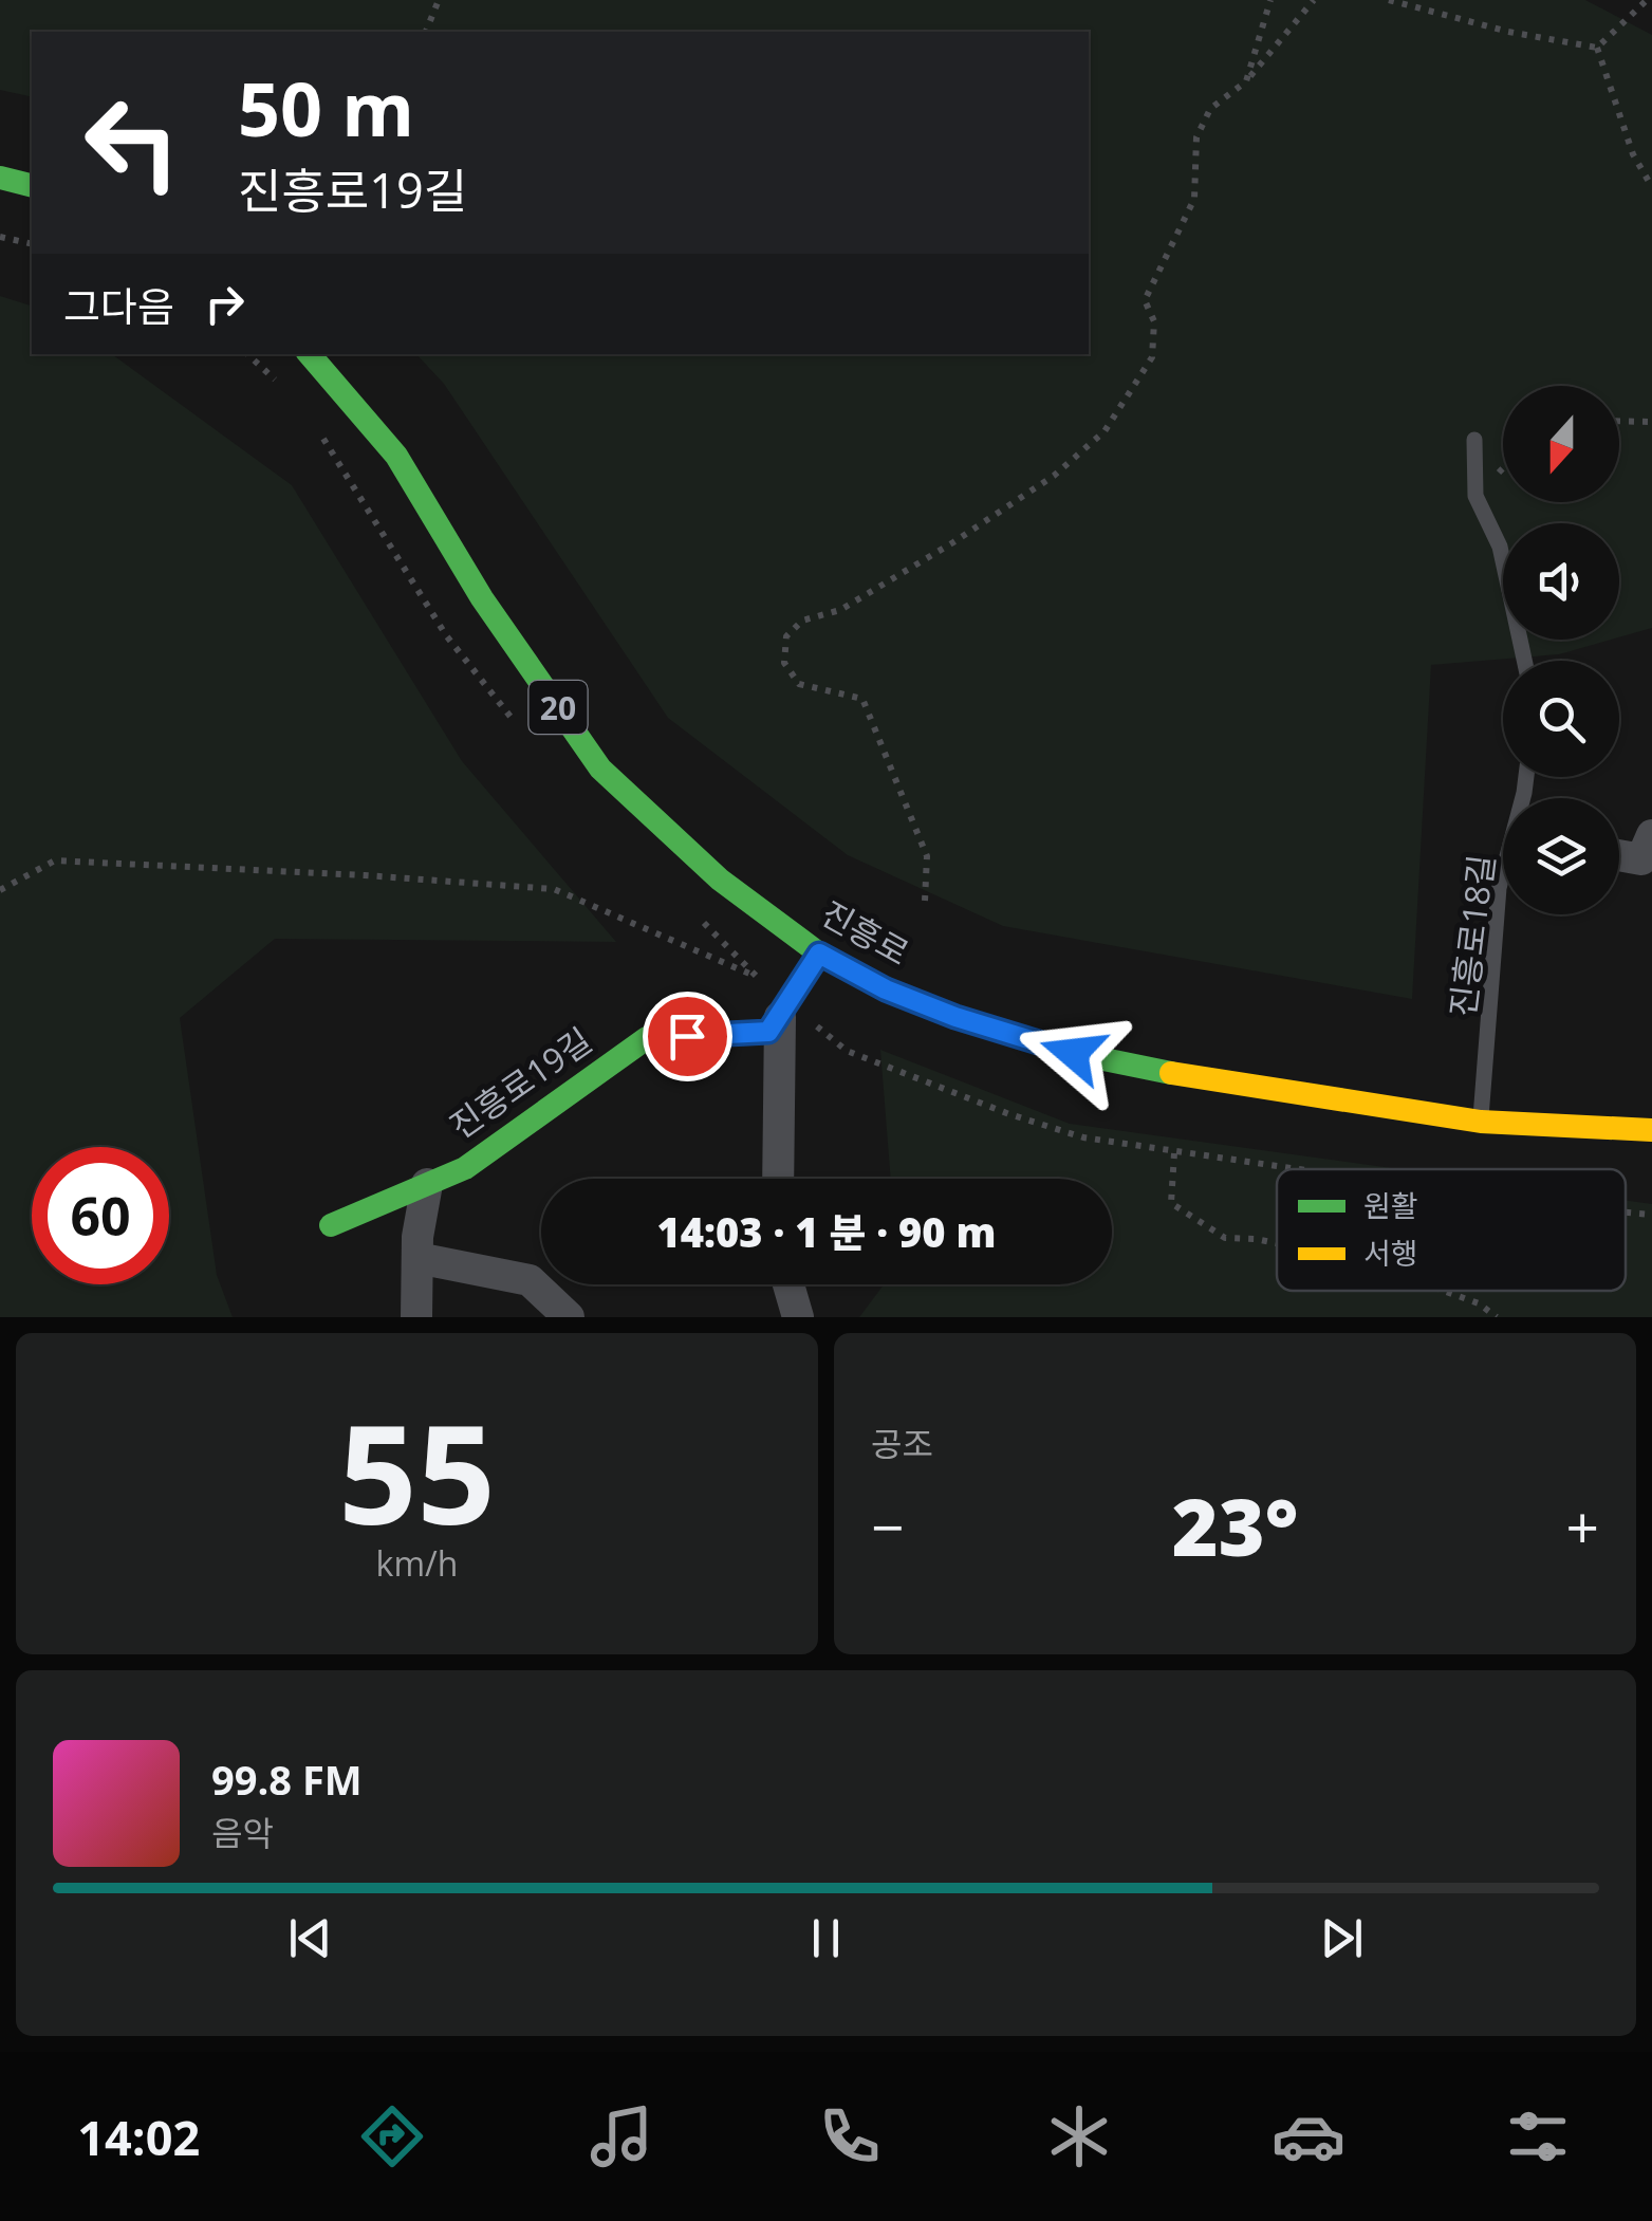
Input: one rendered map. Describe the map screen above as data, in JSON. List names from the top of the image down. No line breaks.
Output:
{"streets":{"main road":["20","진흥로","진흥로19길"],"lane":["진흥로18길"]},"crossings":[["진흥로","진흥로18길"]],"legend":["원활","서행"],"north":"bottom","page":{"turn":["50 m","진흥로19길"],"then":"그다음","limit":"60","trip":"14:03 · 1 분 · 90 m","tile":[["55","km/h"],"공조"],"heat":["−","23°","+"],"song":["99.8 FM","음악"],"tabs":"14:02"}}
